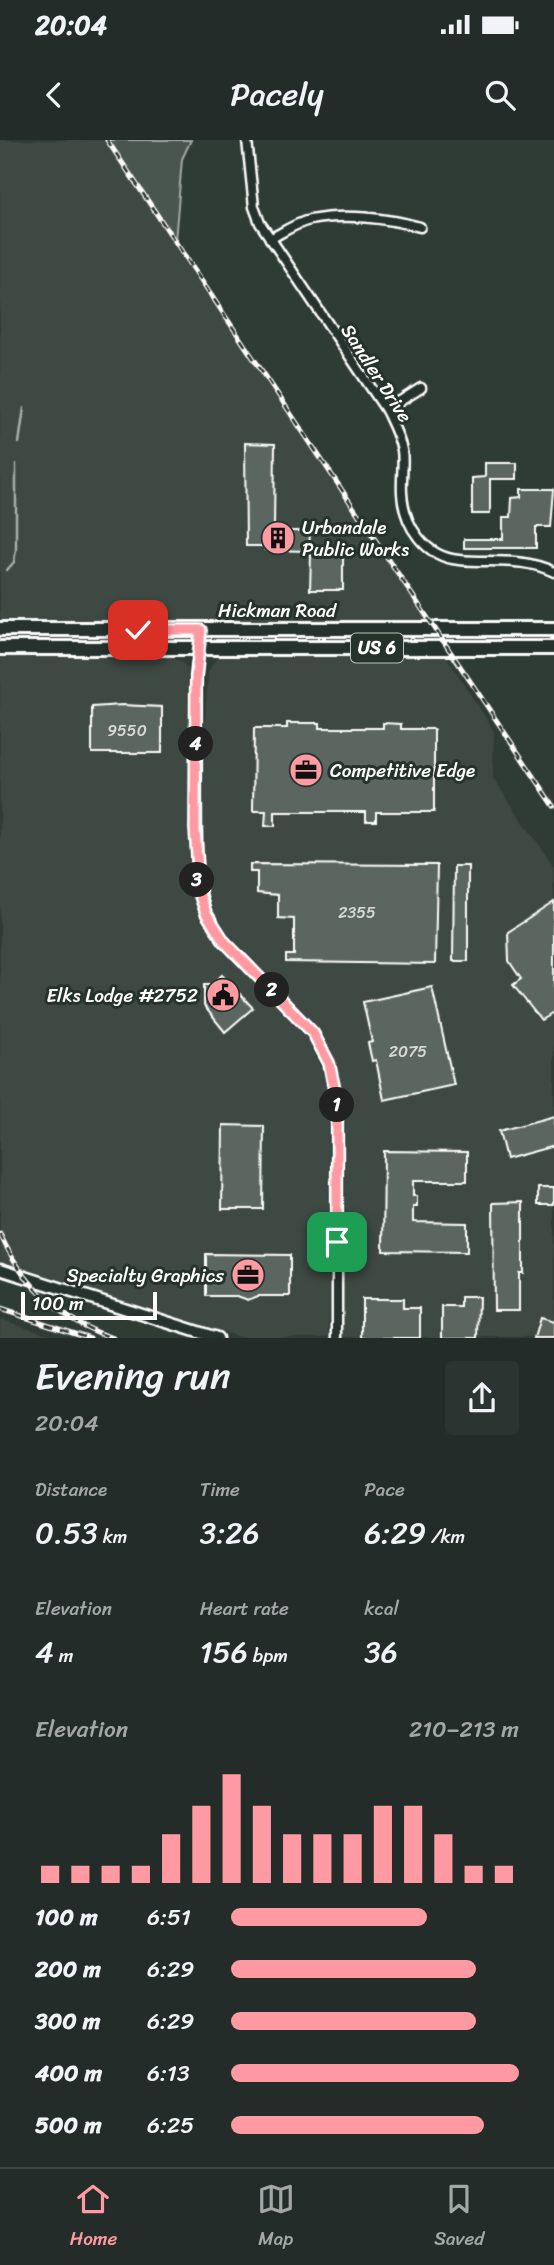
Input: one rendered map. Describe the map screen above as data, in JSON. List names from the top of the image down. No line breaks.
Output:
{"streets":{"main road":["Hickman Road","US 6"],"street":["Sandler Drive"]},"places":{"building":["Urbandale Public Works"],"office":["Competitive Edge","Specialty Graphics"],"public building":["Elks Lodge #2752"]},"house_numbers":["9550","2355","2075"],"scale_bar":"100 m","page":{"status":"20:04","header":"Pacely","pins":["4","3","2","1"],"scale":"100 m","heading":["Evening run","20:04"],"stats":[["Distance","0.53 km"],["Time","3:26"],["Pace","6:29 /km"],["Elevation","4 m"],["Heart rate","156 bpm"],["kcal","36"]],"chart":["Elevation","210–213 m"],"list":[{"name":"100 m","note":"6:51"},{"name":"200 m","note":"6:29"},{"name":"300 m","note":"6:29"},{"name":"400 m","note":"6:13"},{"name":"500 m","note":"6:25"}],"tabs":["Home","Map","Saved"]}}
